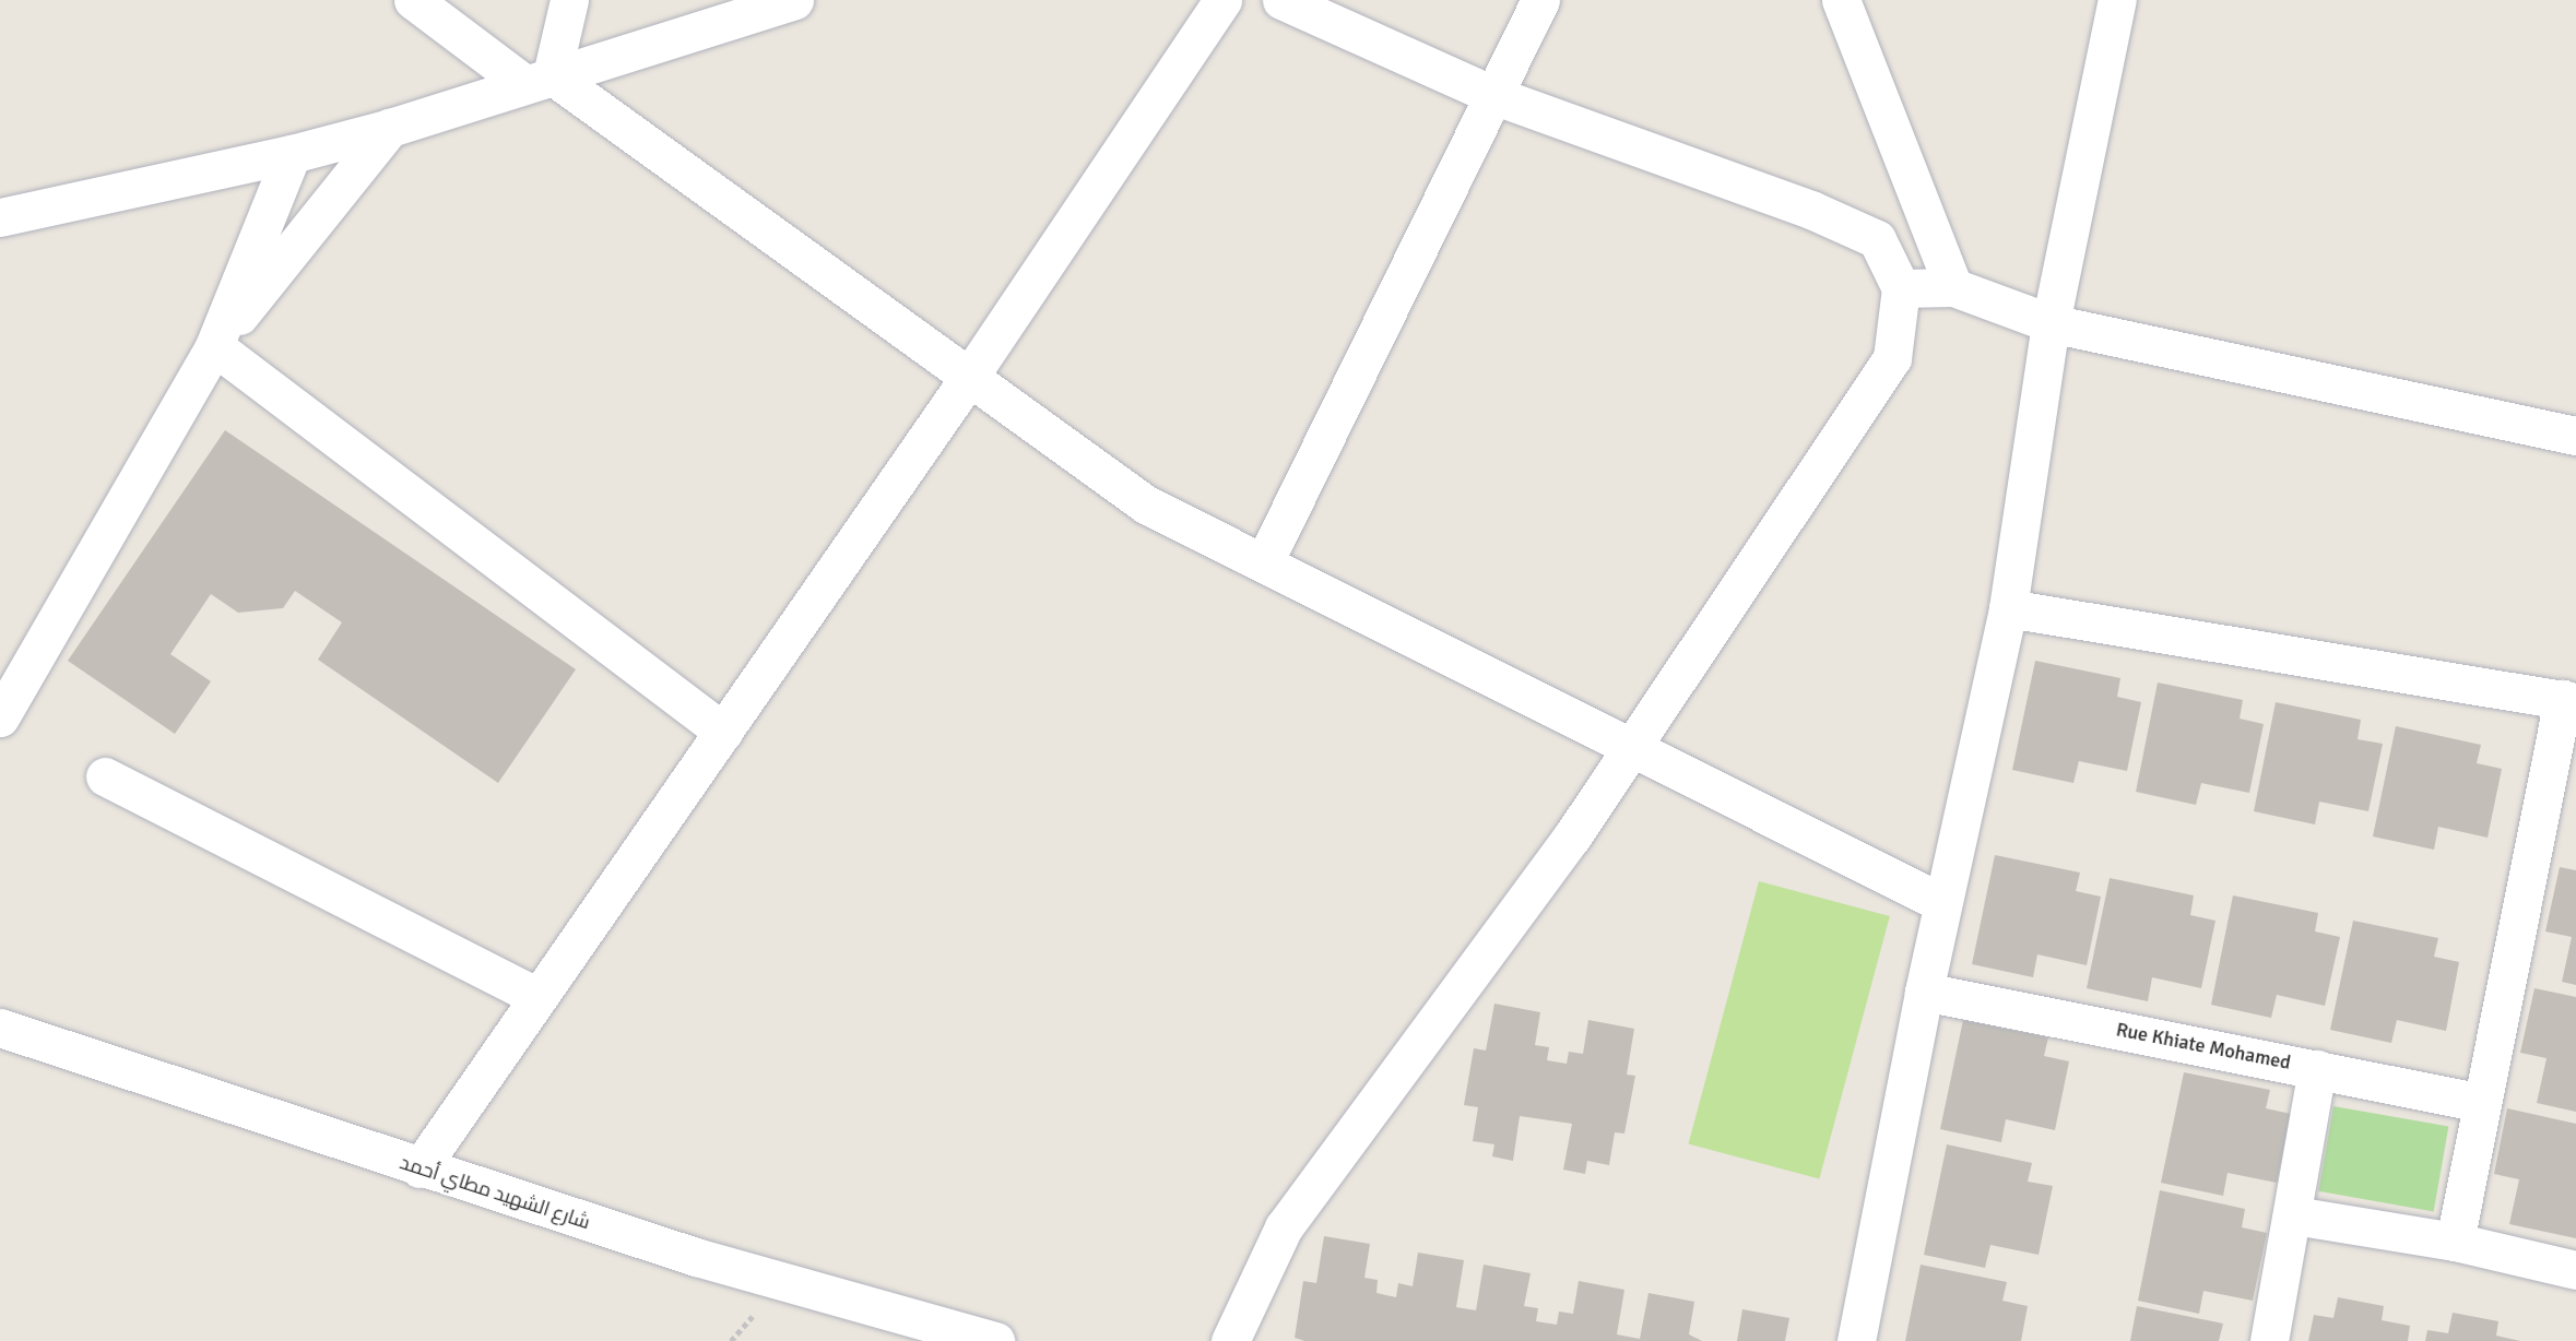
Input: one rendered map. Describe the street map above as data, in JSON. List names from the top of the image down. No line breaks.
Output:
{"streets":{"street":["Rue Khiate Mohamed","شارع الشهيد مطاي أحمد"]}}
